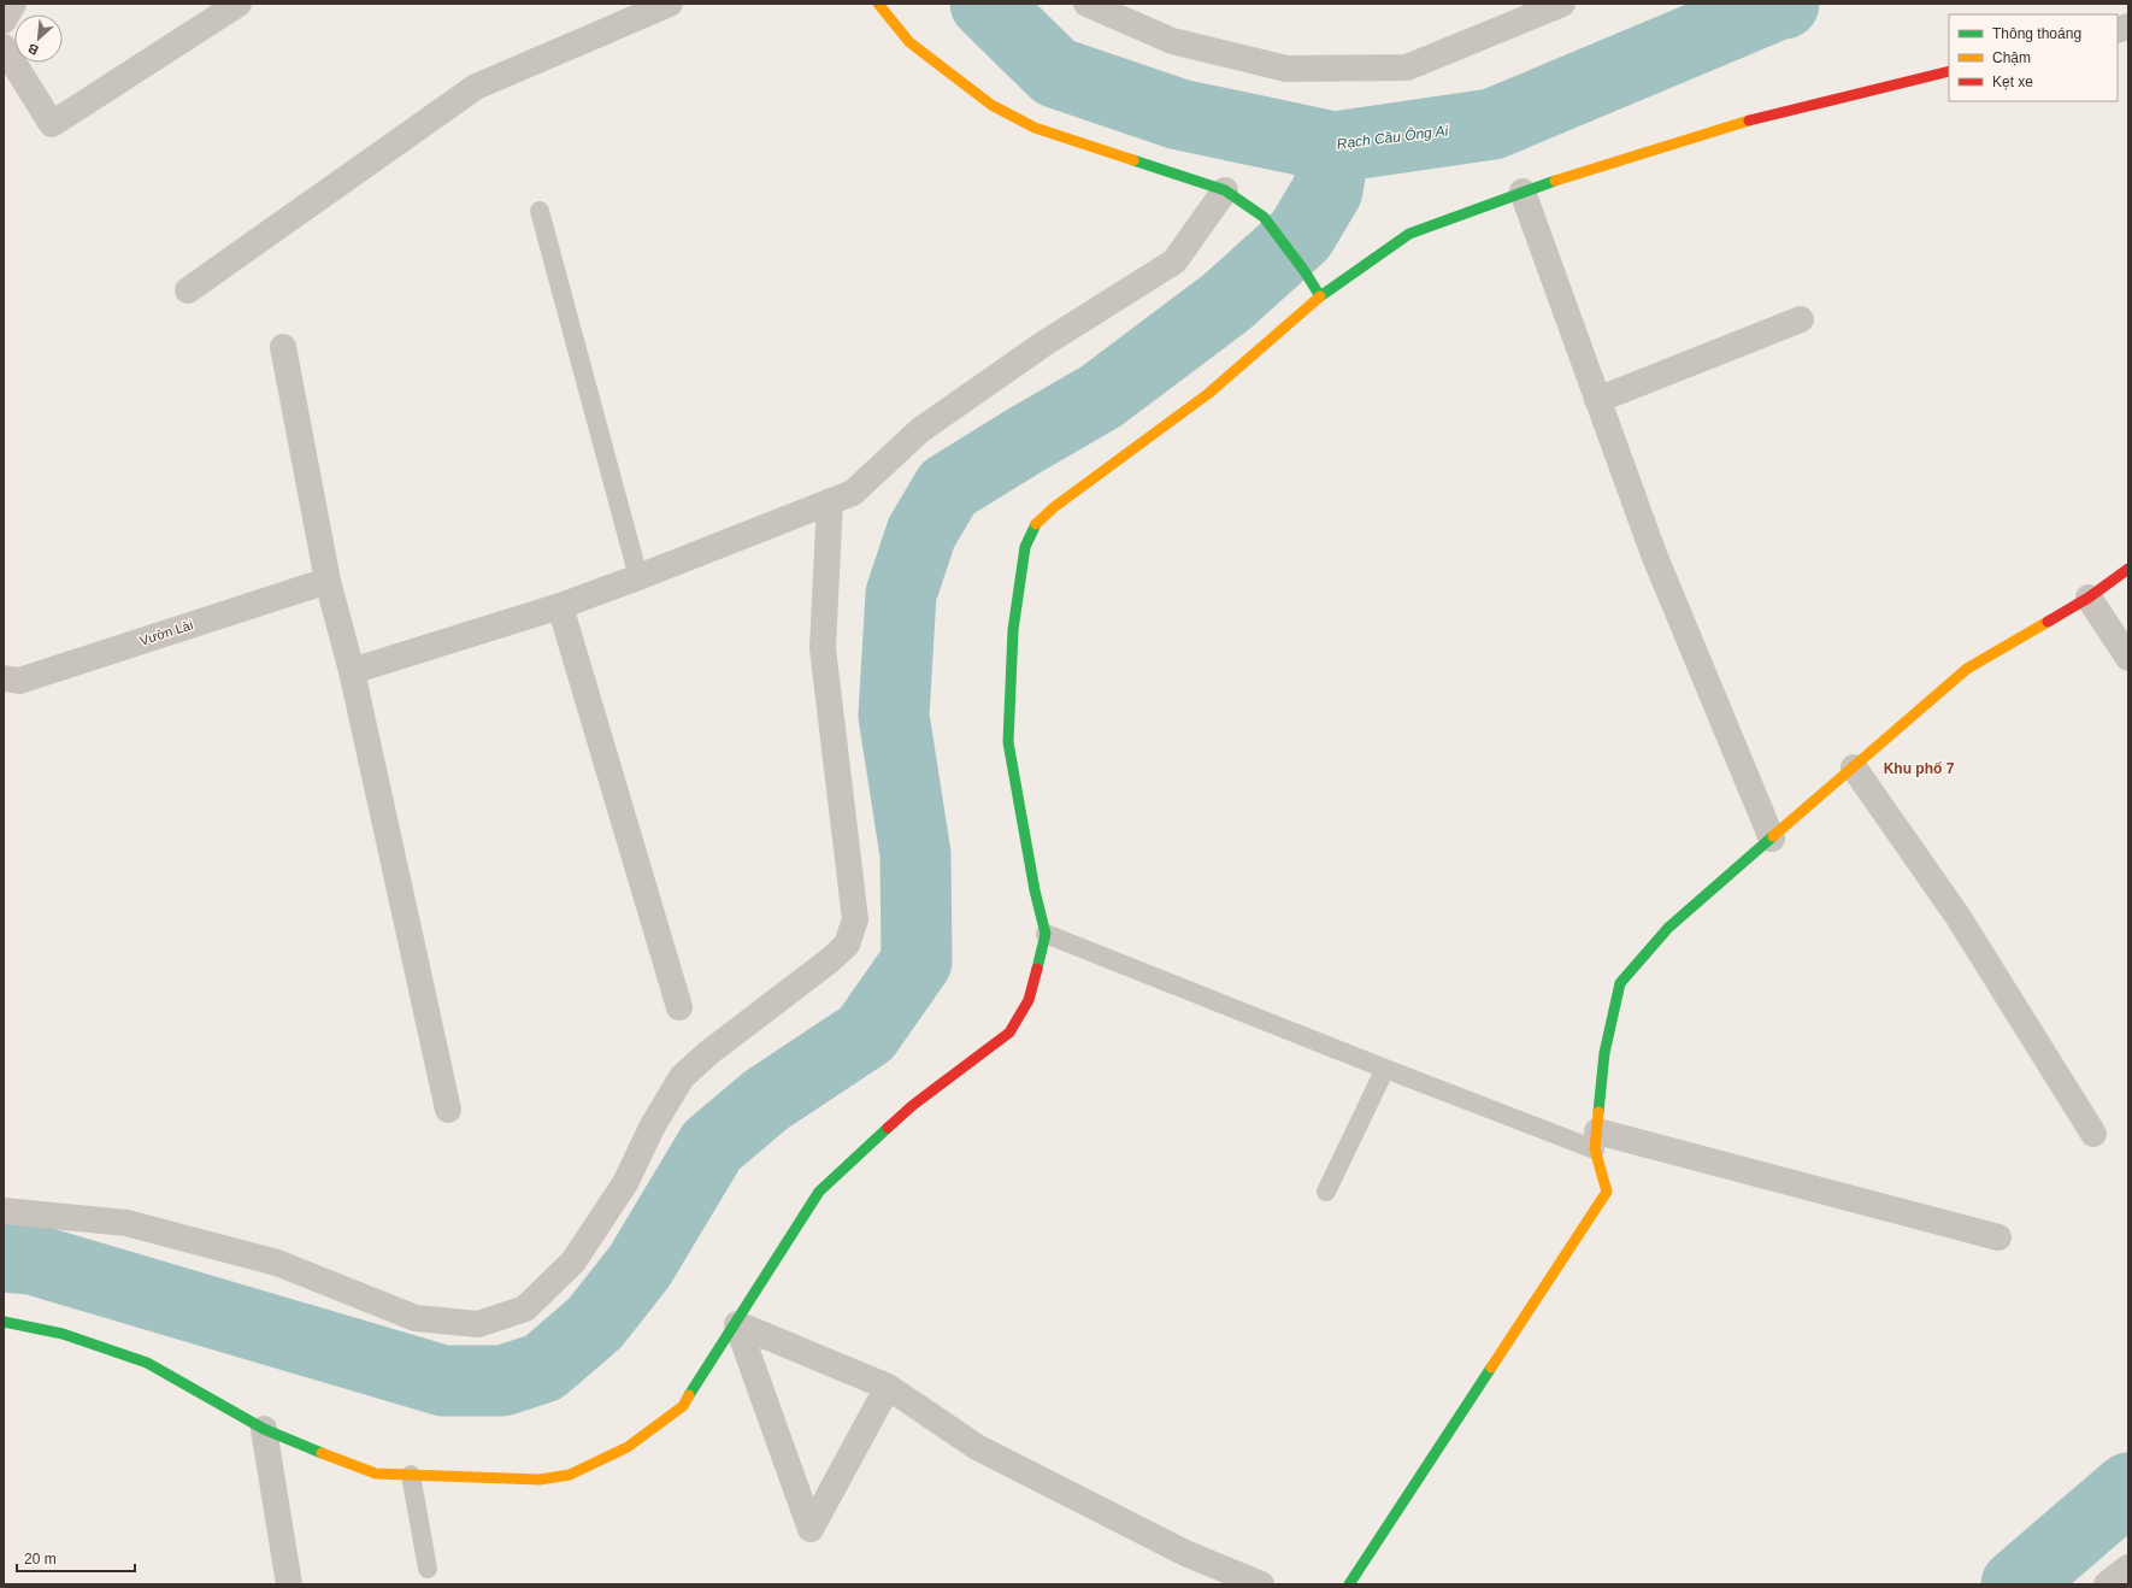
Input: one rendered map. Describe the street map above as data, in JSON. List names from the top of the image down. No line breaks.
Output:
{"streets":{"street":["Vườn Lài"]},"districts":["Khu phố 7"],"water":["Rạch Cầu Ông Ai"],"legend":["Thông thoáng","Chậm","Kẹt xe"],"scale_bar":"20 m","north":"bottom left"}
